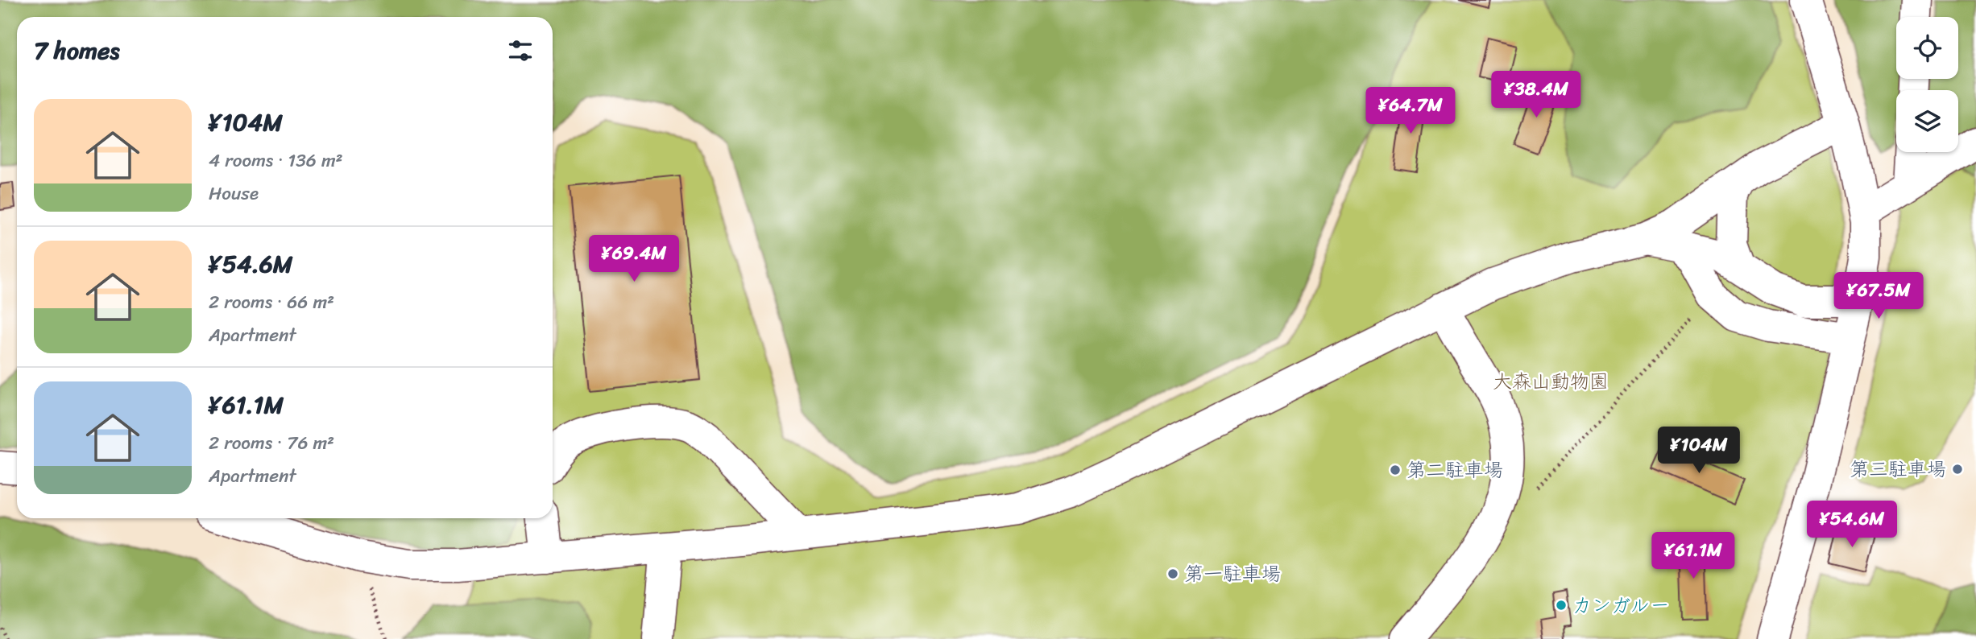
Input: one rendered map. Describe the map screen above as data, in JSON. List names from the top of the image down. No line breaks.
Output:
{"parks":["大森山動物園"],"places":["第三駐車場","第二駐車場","第一駐車場","カンガルー"],"page":{"heading":"7 homes","price":["¥38.4M","¥64.7M","¥69.4M","¥67.5M","¥104M","¥54.6M","¥61.1M"],"list":[{"name":"¥104M","note":"4 rooms · 136 m² · House"},{"name":"¥54.6M","note":"2 rooms · 66 m² · Apartment"},{"name":"¥61.1M","note":"2 rooms · 76 m² · Apartment"}]}}
